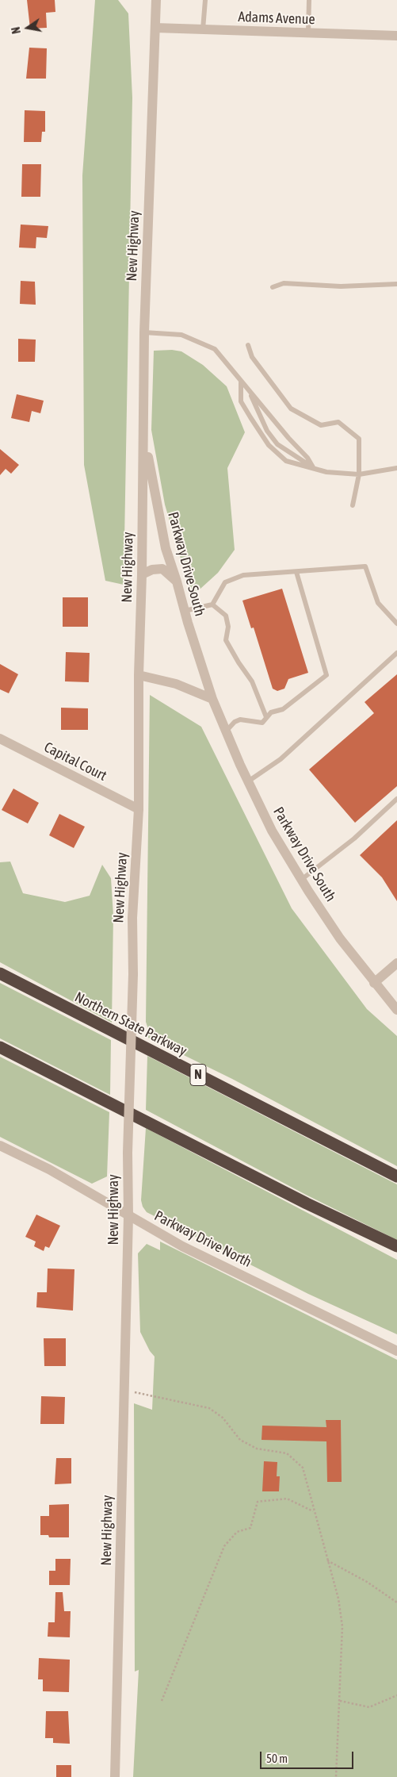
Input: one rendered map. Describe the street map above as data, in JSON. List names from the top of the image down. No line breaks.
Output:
{"streets":{"highway":["Northern State Parkway","N"],"street":["Adams Avenue","New Highway","Parkway Drive South","Capital Court","Parkway Drive North"]},"crossings":[["Adams Avenue","New Highway"],["New Highway","Parkway Drive South"],["New Highway","Capital Court"],["New Highway","Parkway Drive North"]],"scale_bar":"50 m","north":"left"}
